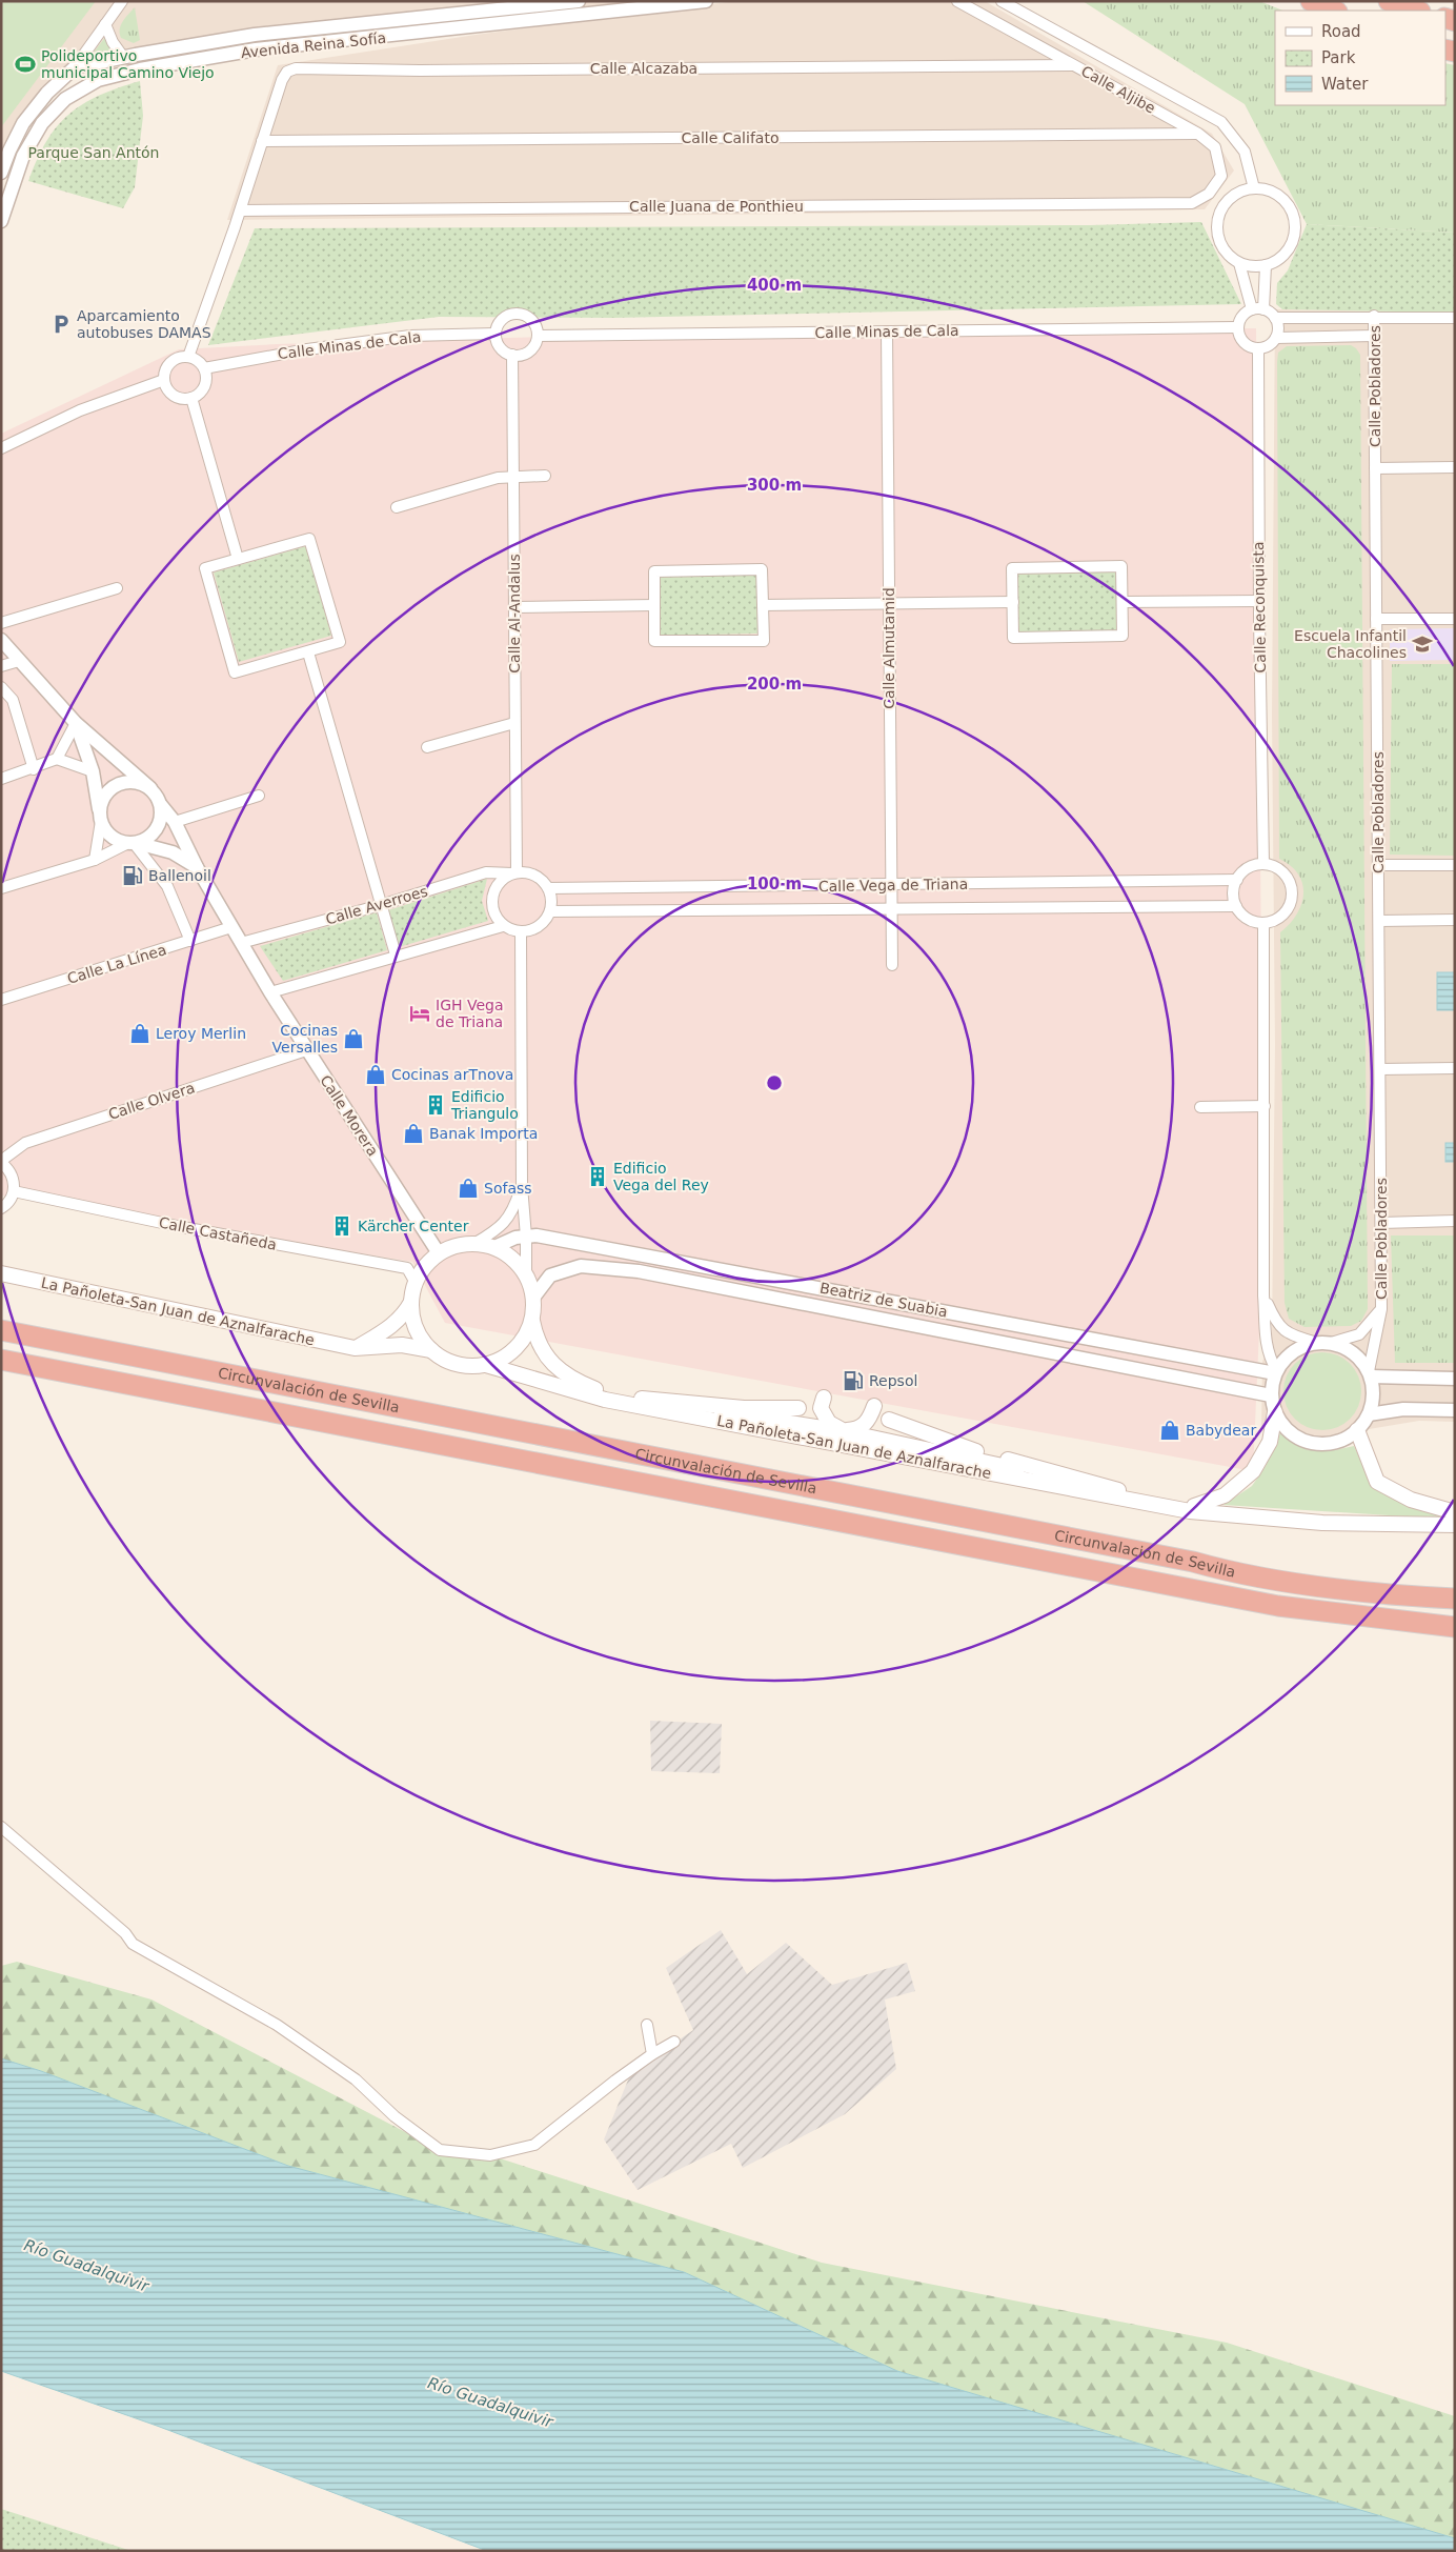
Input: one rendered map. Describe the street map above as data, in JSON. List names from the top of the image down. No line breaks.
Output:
{"streets":{"highway":["Circunvalación de Sevilla"],"main road":["La Pañoleta-San Juan de Aznalfarache"],"street":["Avenida Reina Sofía","Calle Alcazaba","Calle Aljibe","Calle Califato","Calle Juana de Ponthieu","Calle Minas de Cala","Calle Pobladores","Calle Reconquista","Calle Al-Andalus","Calle Almutamid","Calle Vega de Triana","Calle Averroes","Calle La Línea","Calle Olvera","Calle Morera","Calle Castañeda","Beatriz de Suabia"]},"crossings":[["Calle Alcazaba","Calle Aljibe"],["Calle Alcazaba","Calle Califato"],["Calle Alcazaba","Calle Juana de Ponthieu"],["Calle Alcazaba","Calle Minas de Cala"],["Calle Aljibe","Calle Califato"],["Calle Aljibe","Calle Juana de Ponthieu"],["Calle Minas de Cala","Calle Reconquista"],["Calle Minas de Cala","Calle Al-Andalus"],["Calle Minas de Cala","Calle Almutamid"],["Calle Pobladores","Beatriz de Suabia"],["Calle Reconquista","Calle Vega de Triana"],["Calle Al-Andalus","Calle Vega de Triana"],["Calle Al-Andalus","Calle Averroes"],["Calle Almutamid","Calle Vega de Triana"],["Calle Vega de Triana","Calle Averroes"],["Calle Averroes","Calle Morera"],["Calle La Línea","Calle Morera"],["Calle Olvera","Calle Morera"],["Calle Morera","Calle Castañeda"],["Calle Morera","Beatriz de Suabia"],["Calle Morera","La Pañoleta-San Juan de Aznalfarache"],["Calle Castañeda","Beatriz de Suabia"],["Calle Castañeda","La Pañoleta-San Juan de Aznalfarache"],["Beatriz de Suabia","La Pañoleta-San Juan de Aznalfarache"]],"water":["Río Guadalquivir"],"parks":["Parque San Antón"],"places":{"sports":["Polideportivo municipal Camino Viejo"],"parking":["Aparcamiento autobuses DAMAS"],"school or university":["Escuela Infantil Chacolines"],"fuel station":["Ballenoil","Repsol"],"hotel":["IGH Vega de Triana"],"shop":["Leroy Merlin","Cocinas Versalles","Cocinas arTnova","Banak Importa","Sofass","Babydear"],"building":["Edificio Triangulo","Edificio Vega del Rey","Kärcher Center"]},"legend":["Road","Park","Water"],"rings":["400 m","300 m","200 m","100 m"]}
